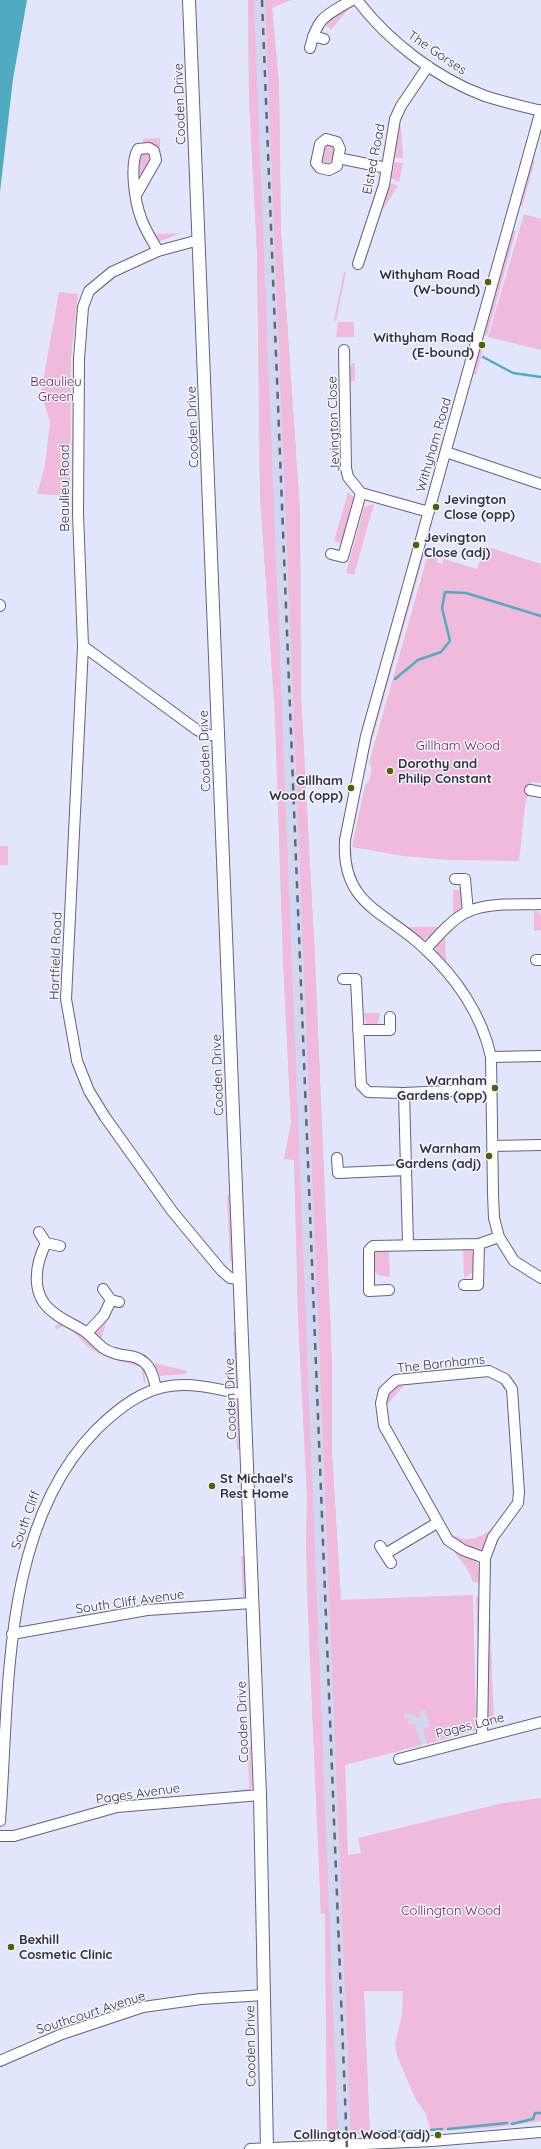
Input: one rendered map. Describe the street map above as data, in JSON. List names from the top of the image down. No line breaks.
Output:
{"streets":{"main road":["Cooden Drive"],"street":["The Gorses","Elsted Road","Jevington Close","Withyham Road","Beaulieu Road","Hartfield Road","The Barnhams","South Cliff","South Cliff Avenue","Pages Lane","Pages Avenue","Southcourt Avenue"]},"crossings":[["The Gorses","Elsted Road"],["The Gorses","Withyham Road"],["Cooden Drive","Beaulieu Road"],["Cooden Drive","Hartfield Road"],["Cooden Drive","South Cliff"],["Cooden Drive","South Cliff Avenue"],["Cooden Drive","Pages Avenue"],["Cooden Drive","Southcourt Avenue"],["Beaulieu Road","Hartfield Road"],["The Barnhams","Pages Lane"],["South Cliff","South Cliff Avenue"]],"parks":["Beaulieu Green","Gillham Wood","Collington Wood"],"places":["Withyham Road (W-bound)","Withyham Road (E-bound)","Jevington Close (opp)","Jevington Close (adj)","Dorothy and Philip Constant","Gillham Wood (opp)","Warnham Gardens (opp)","Warnham Gardens (adj)","St Michael's Rest Home","Bexhill Cosmetic Clinic","Collington Wood (adj)"]}
